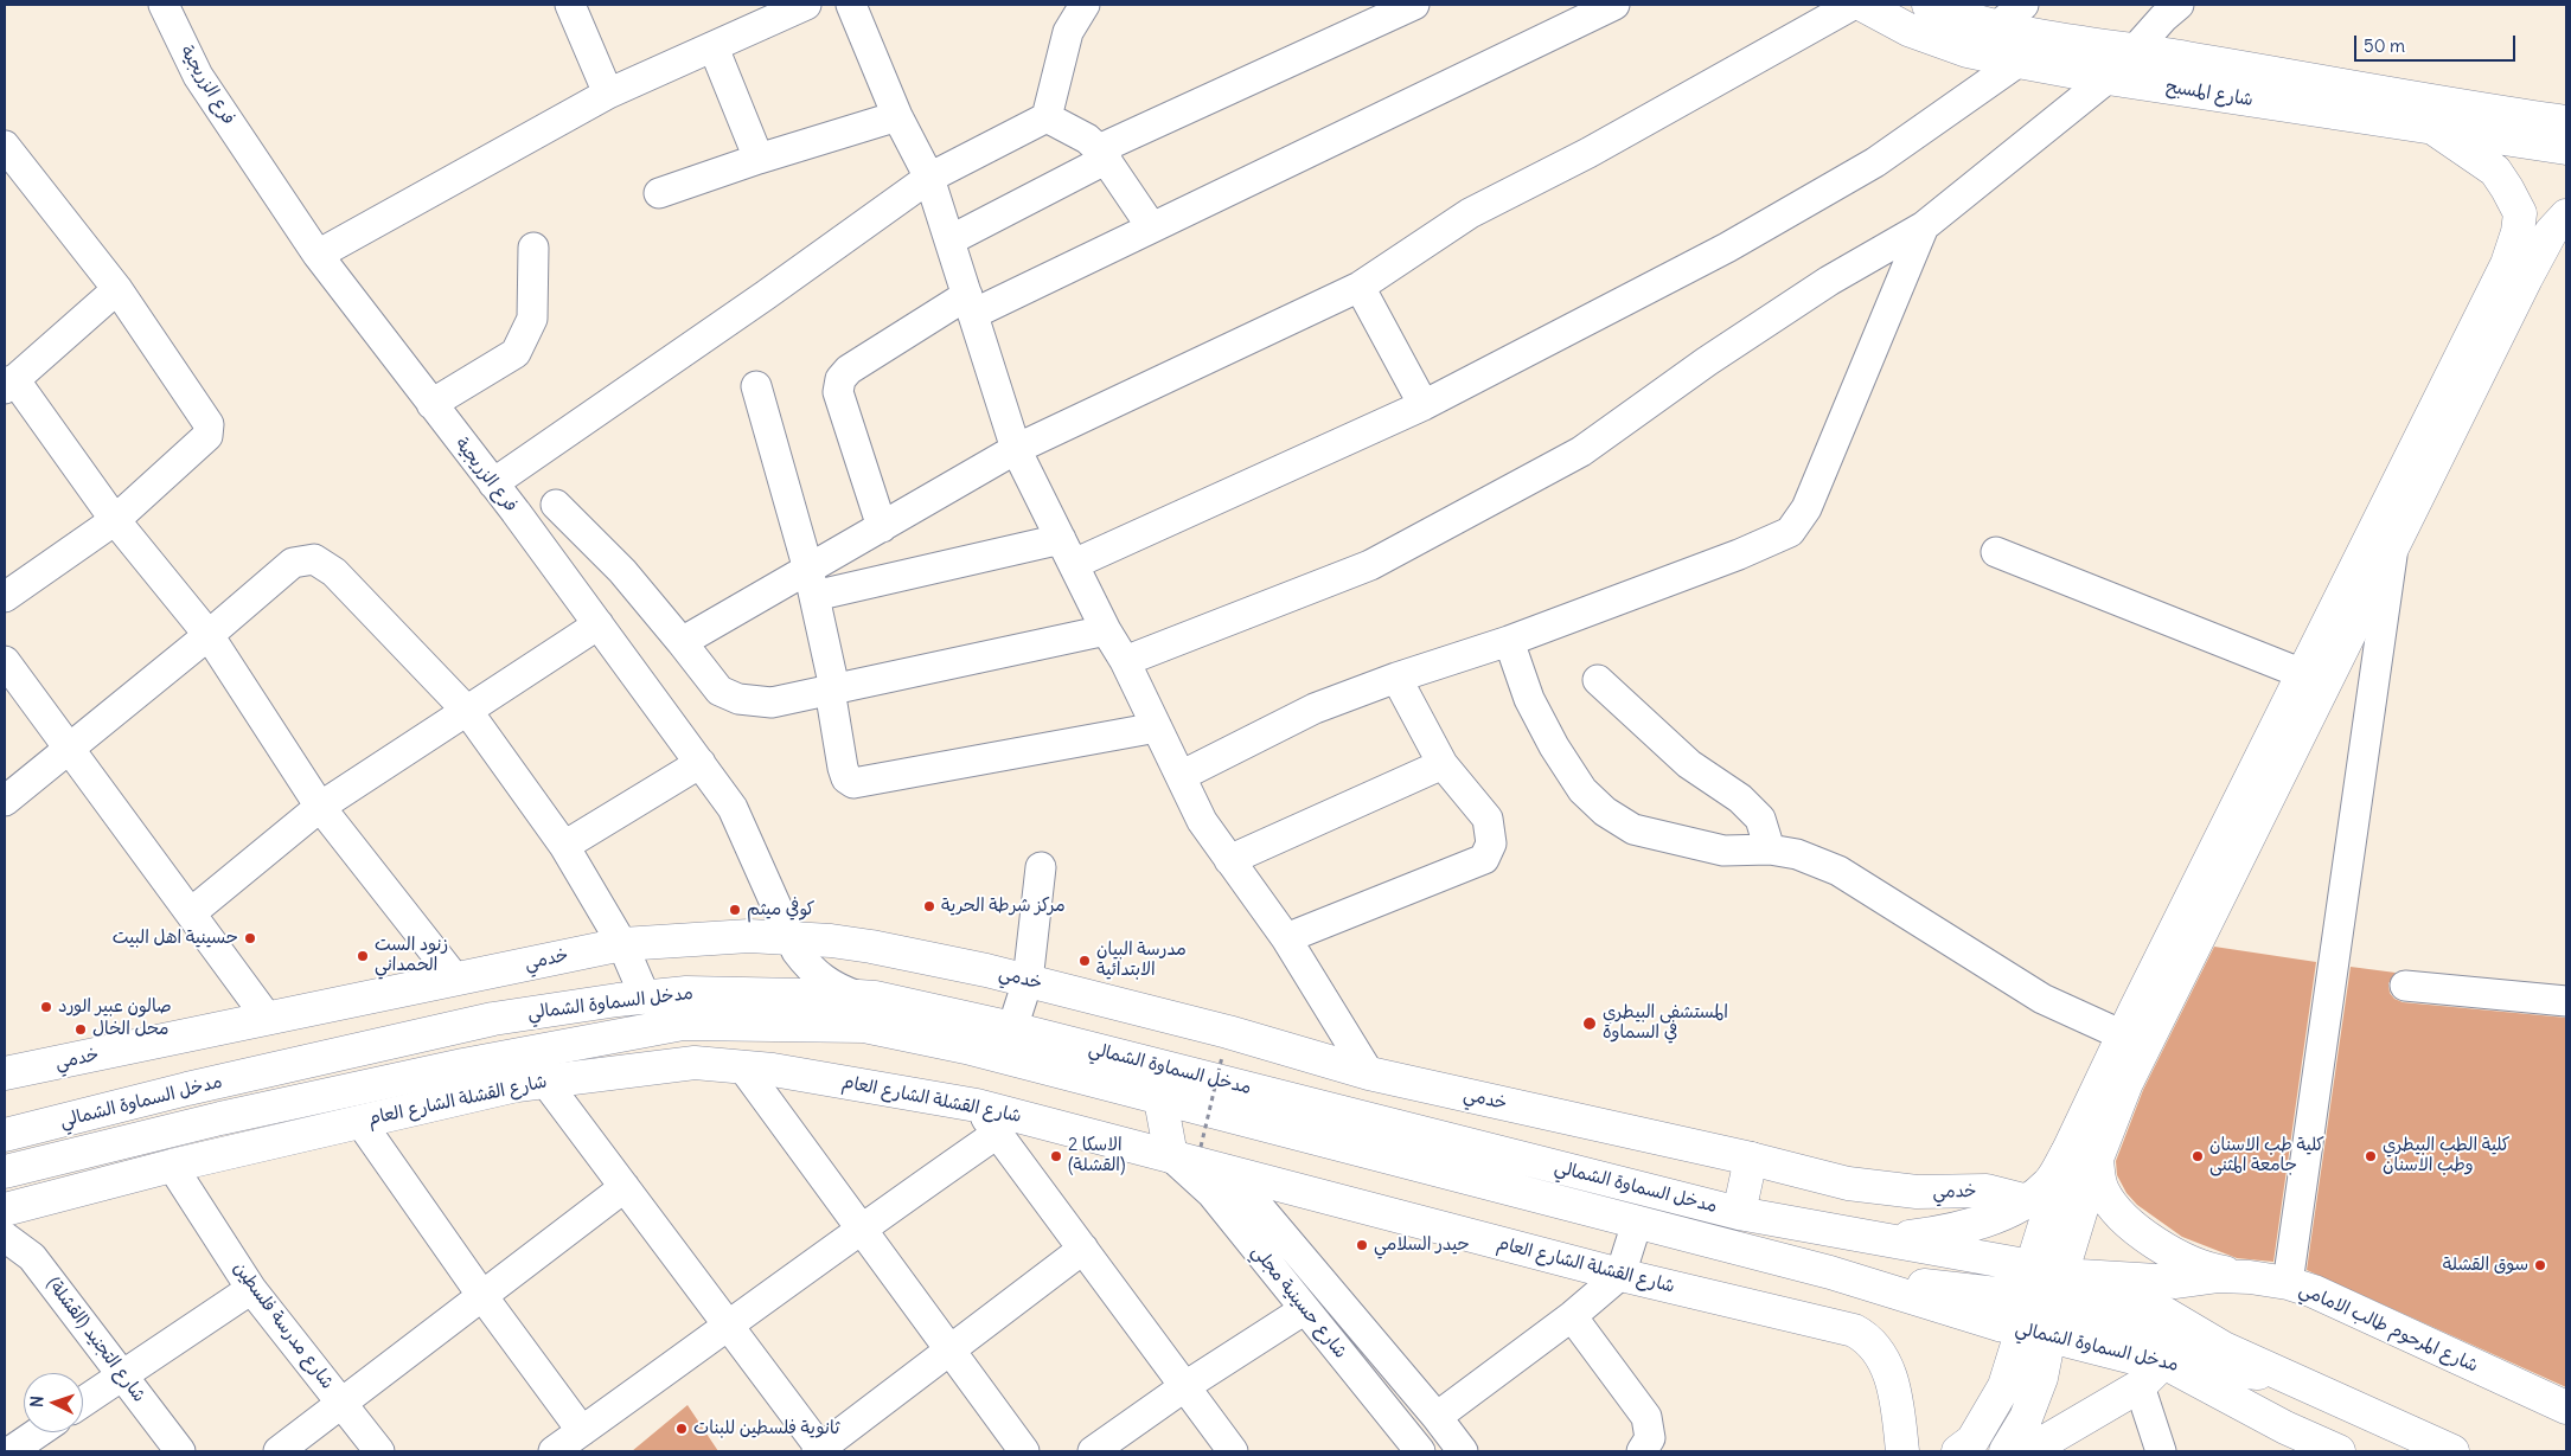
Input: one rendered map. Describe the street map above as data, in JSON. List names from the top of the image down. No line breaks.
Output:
{"streets":{"main road":["شارع المسبح","خدمي","مدخل السماوة الشمالي","شارع القشلة الشارع العام","شارع المرحوم طالب الامامي"],"street":["فرع الزريجية","شارع حسينية مجلي","شارع مدرسة فلسطين","شارع التجنيد (القشلة)"]},"crossings":[["فرع الزريجية","خدمي"],["فرع الزريجية","مدخل السماوة الشمالي"],["مدخل السماوة الشمالي","شارع المرحوم طالب الامامي"],["شارع القشلة الشارع العام","شارع حسينية مجلي"],["شارع القشلة الشارع العام","شارع مدرسة فلسطين"]],"places":["مركز شرطة الحرية","كوفي ميثم","حسينية اهل البيت","زنود الست الحمداني","مدرسة البيان الابتدائية","صالون عبير الورد","المستشفى البيطري في السماوة","محل الخال","الاسكا 2 (القشلة)","كلية طب الاسنان جامعة المثنى","كلية الطب البيطري وطب الاسنان","حيدر السلامي","سوق القشلة","ثانوية فلسطين للبنات"],"scale_bar":"50 m","north":"left"}
